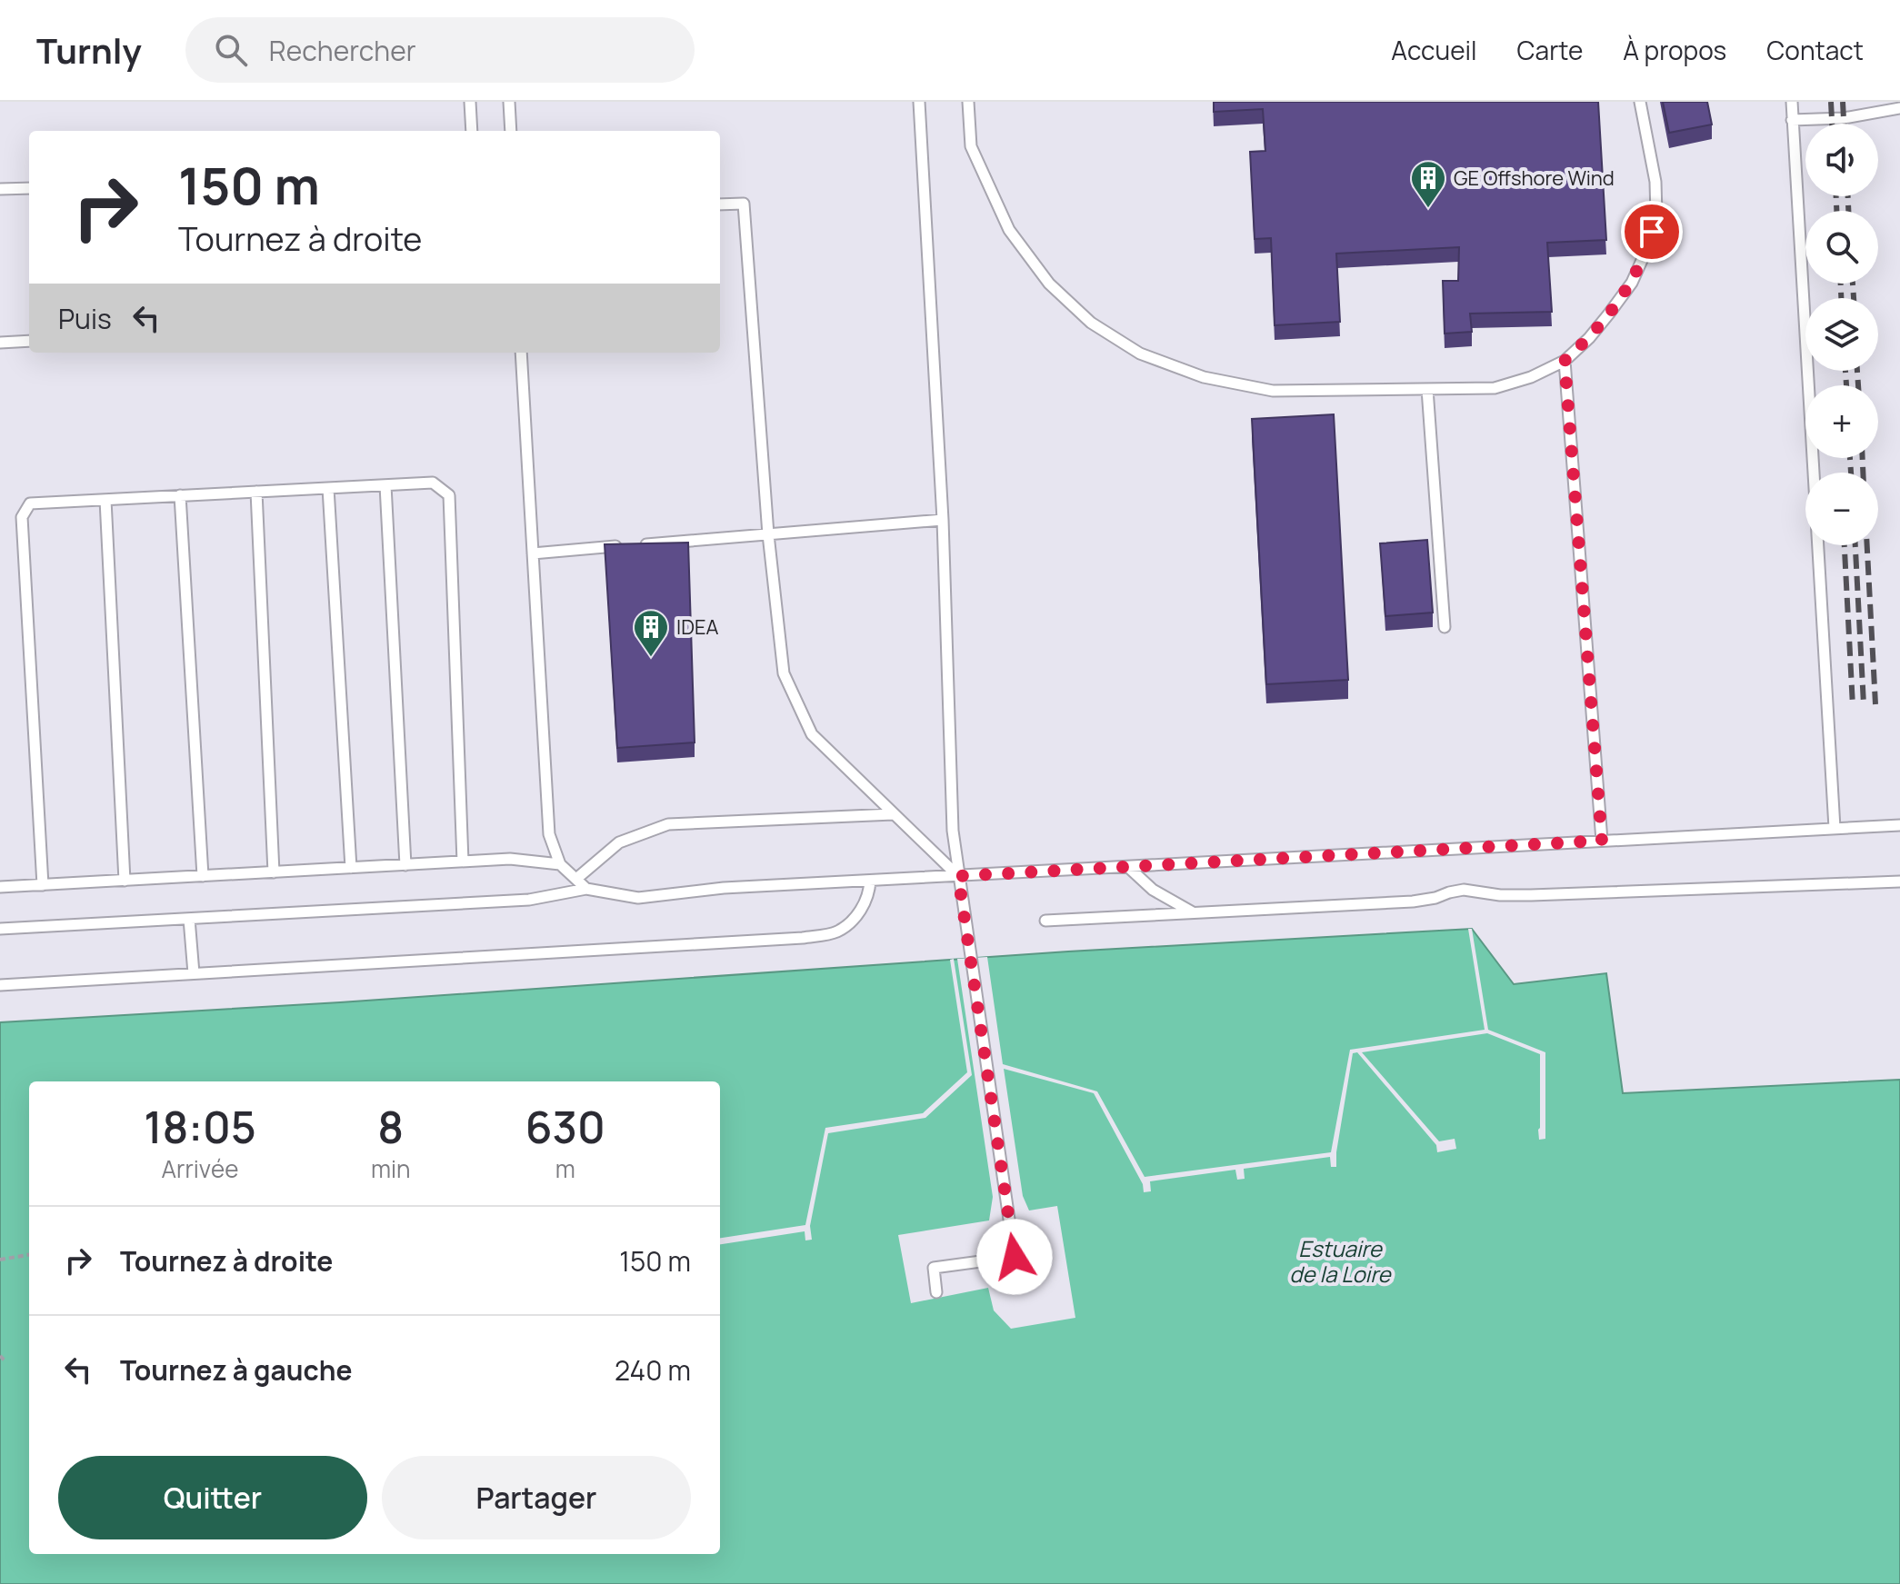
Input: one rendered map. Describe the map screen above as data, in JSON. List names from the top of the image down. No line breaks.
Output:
{"water":["Estuaire de la Loire"],"places":{"building":["GE Offshore Wind","IDEA"]},"page":{"header":"Turnly","search":"Rechercher","nav":["Accueil","Carte","À propos","Contact"],"map_buttons":["+","−"],"turn":["150 m","Tournez à droite"],"then":"Puis","eta":["18:05","Arrivée","8","min","630","m"],"list":[{"name":"Tournez à droite","value":"150 m"},{"name":"Tournez à gauche","value":"240 m"}],"buttons":["Quitter","Partager"]}}
